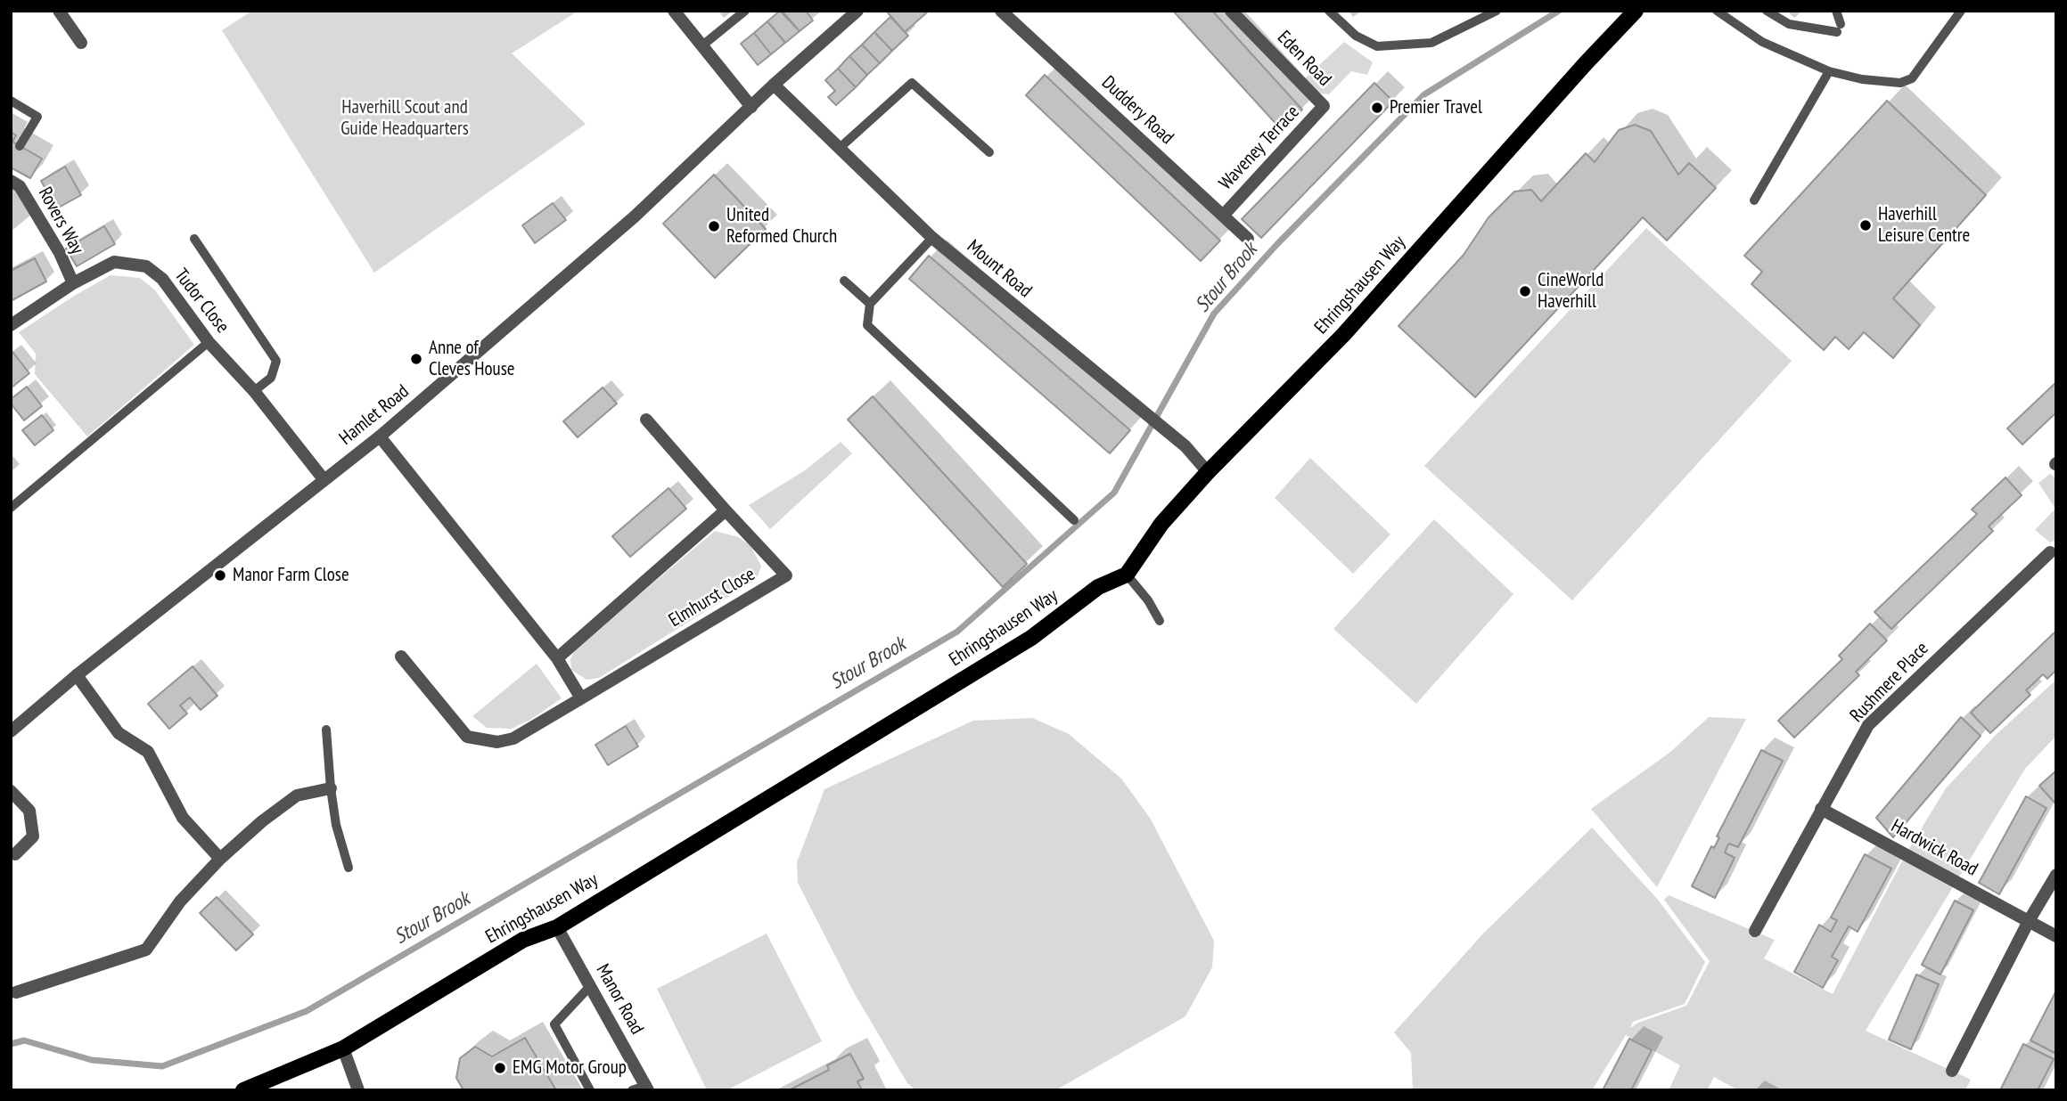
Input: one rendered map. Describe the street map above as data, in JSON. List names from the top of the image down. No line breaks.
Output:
{"streets":{"main road":["Ehringshausen Way"],"street":["Eden Road","Duddery Road","Waveney Terrace","Rovers Way","Mount Road","Tudor Close","Hamlet Road","Elmhurst Close","Rushmere Place","Hardwick Road","Manor Road"]},"crossings":[["Eden Road","Waveney Terrace"],["Duddery Road","Waveney Terrace"],["Rovers Way","Tudor Close"],["Mount Road","Ehringshausen Way"],["Mount Road","Hamlet Road"],["Ehringshausen Way","Manor Road"],["Tudor Close","Hamlet Road"],["Rushmere Place","Hardwick Road"]],"water":["Stour Brook"],"parks":["Haverhill Scout and Guide Headquarters"],"places":["Premier Travel","Haverhill Leisure Centre","United Reformed Church","CineWorld Haverhill","Anne of Cleves House","Manor Farm Close","EMG Motor Group"]}
